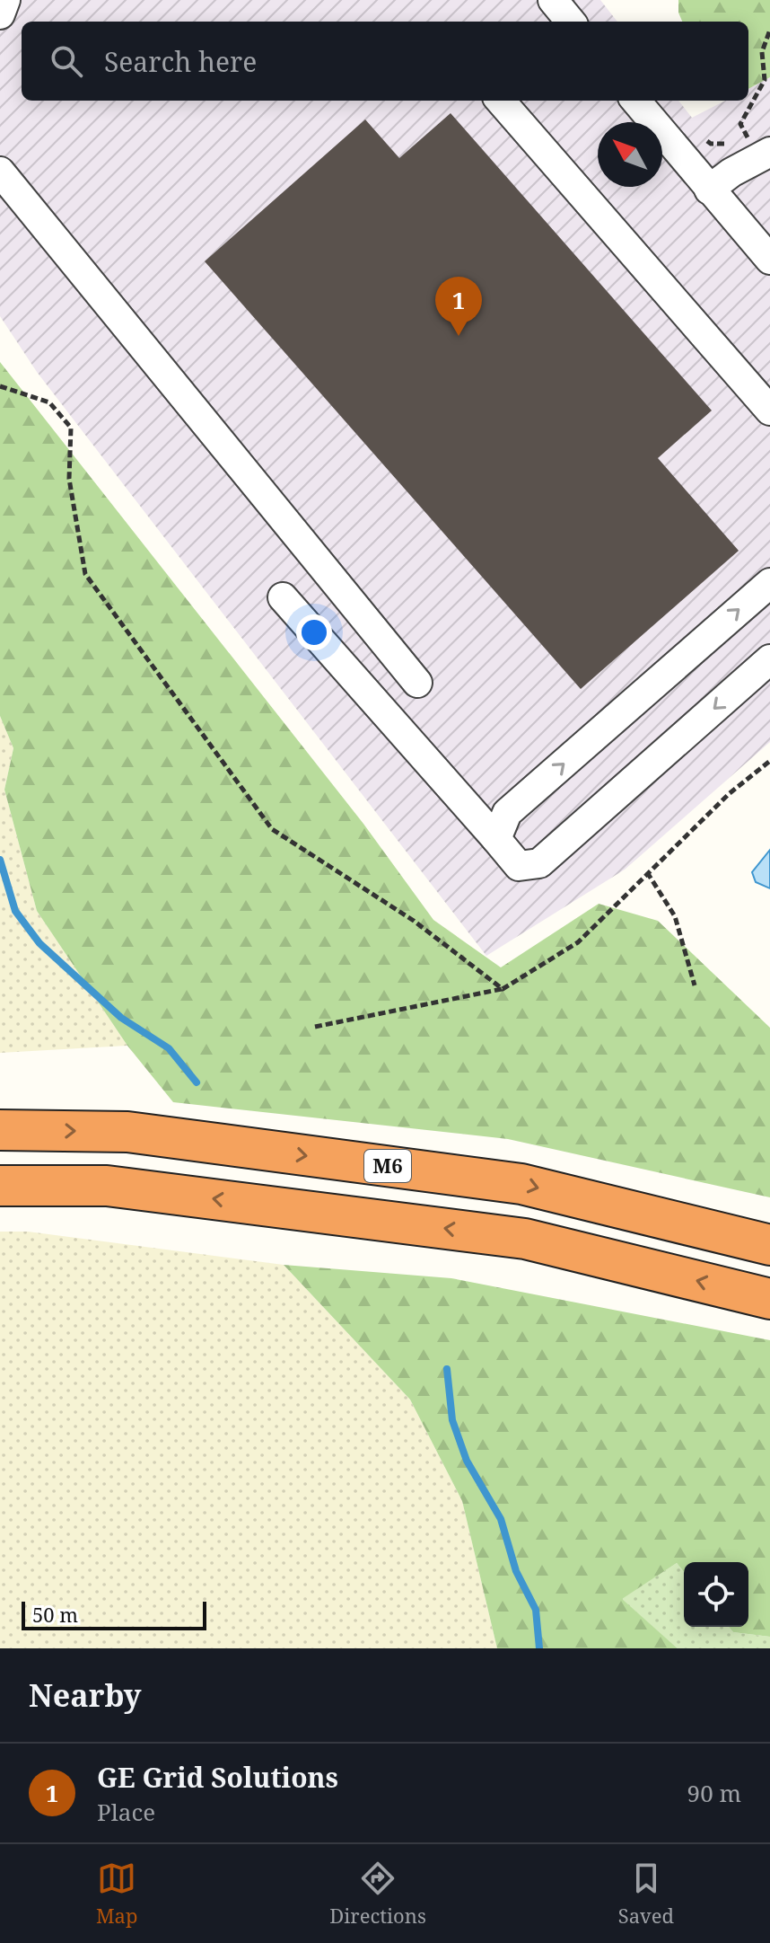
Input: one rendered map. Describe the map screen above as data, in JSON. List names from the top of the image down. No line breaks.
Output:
{"streets":{"highway":["M6"]},"scale_bar":"50 m","north":"top left","page":{"search":"Search here","pins":"1","scale":"50 m","heading":"Nearby","list":[{"mark":"1","name":"GE Grid Solutions","note":"Place","value":"90 m"}],"nav":["Map","Directions","Saved"]}}
